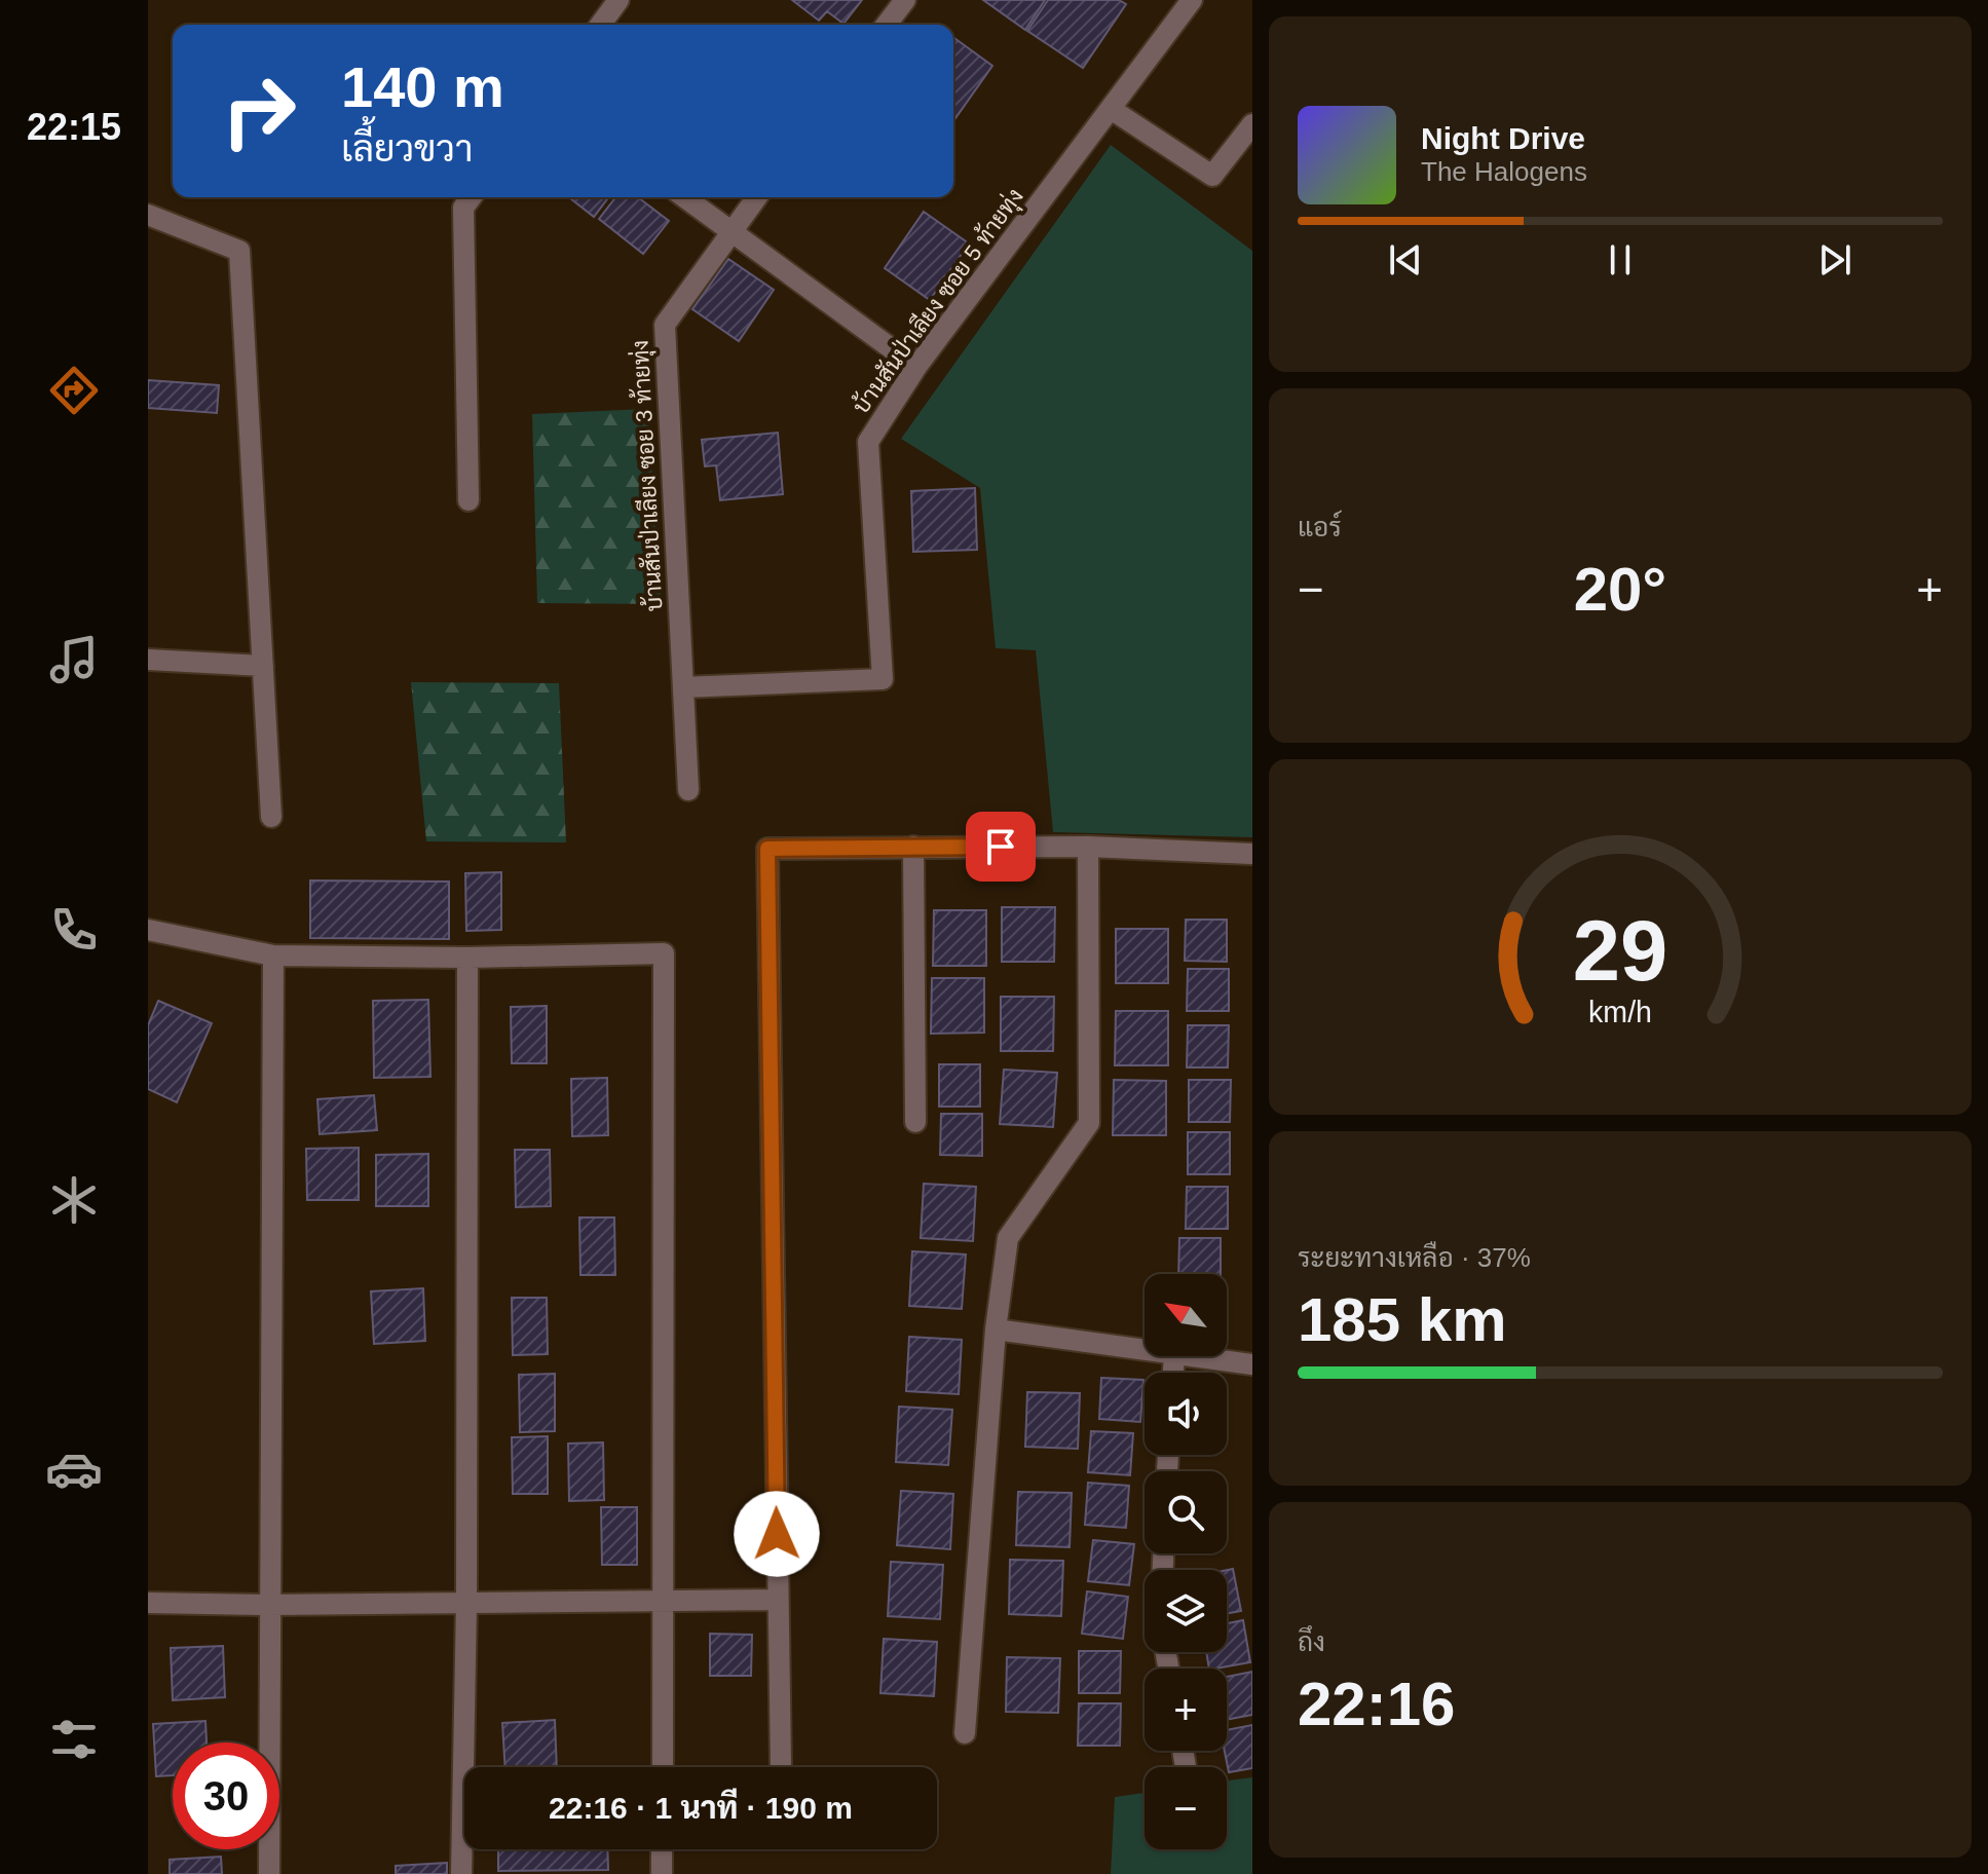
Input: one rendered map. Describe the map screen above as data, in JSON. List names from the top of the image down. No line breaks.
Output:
{"streets":{"street":["บ้านสันป่าเลียง ซอย 5 ท้ายทุ่ง","บ้านสันป่าเลียง ซอย 3 ท้ายทุ่ง"]},"crossings":[["บ้านสันป่าเลียง ซอย 5 ท้ายทุ่ง","บ้านสันป่าเลียง ซอย 3 ท้ายทุ่ง"]],"north":"top left","page":{"tabs":"22:15","turn":["140 m","เลี้ยวขวา"],"song":["Night Drive","The Halogens"],"tile":["แอร์",["ระยะทางเหลือ · 37%","185 km"],["ถึง","22:16"]],"heat":["−","20°","+"],"map_buttons":["+","−"],"limit":"30","trip":"22:16 · 1 นาที · 190 m","gauge":["29","km/h"]}}
